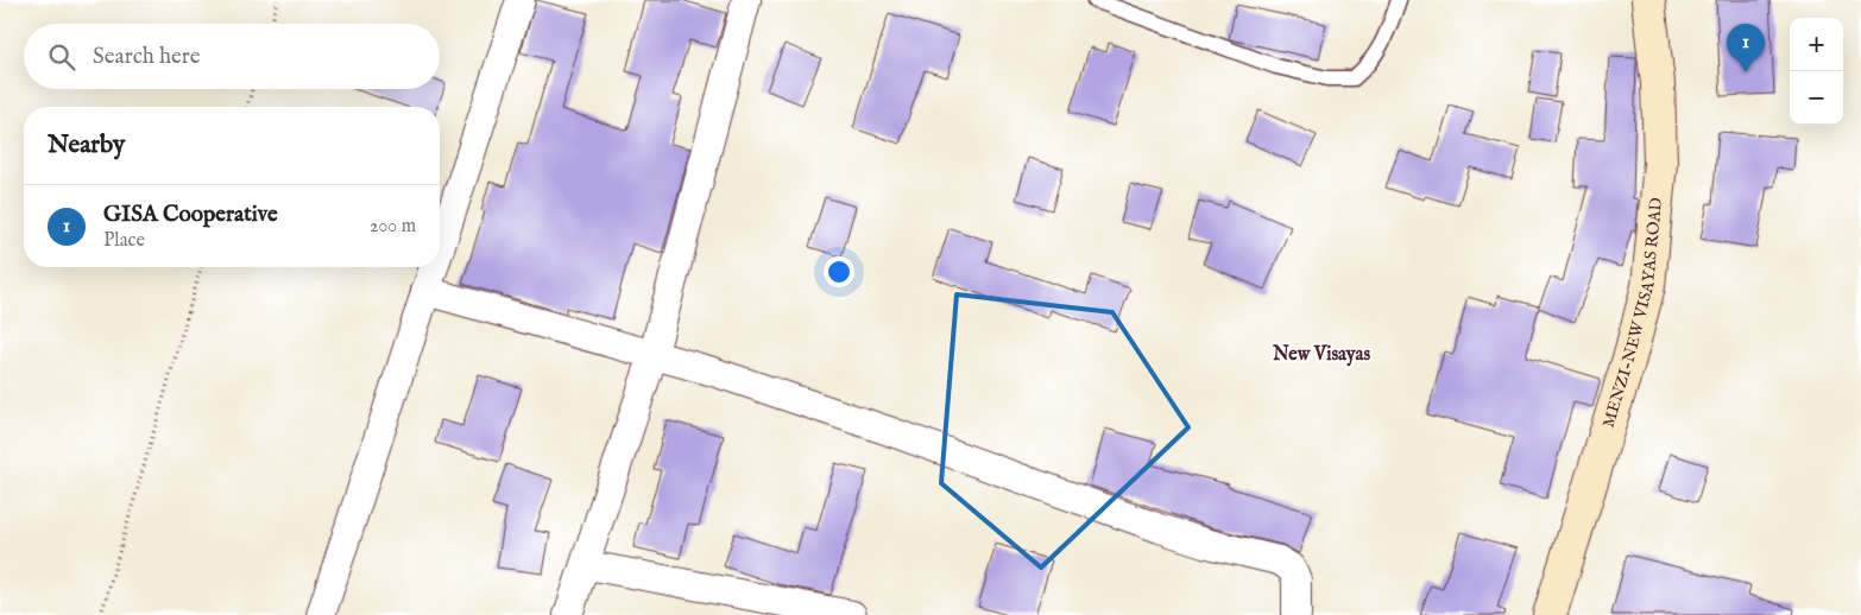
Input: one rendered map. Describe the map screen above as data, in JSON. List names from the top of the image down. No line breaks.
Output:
{"streets":{"main road":["MENZI-NEW VISAYAS ROAD"]},"districts":["New Visayas"],"page":{"map_buttons":["+","−"],"pins":"1","search":"Search here","heading":"Nearby","list":[{"mark":"1","name":"GISA Cooperative","note":"Place","value":"200 m"}]}}
